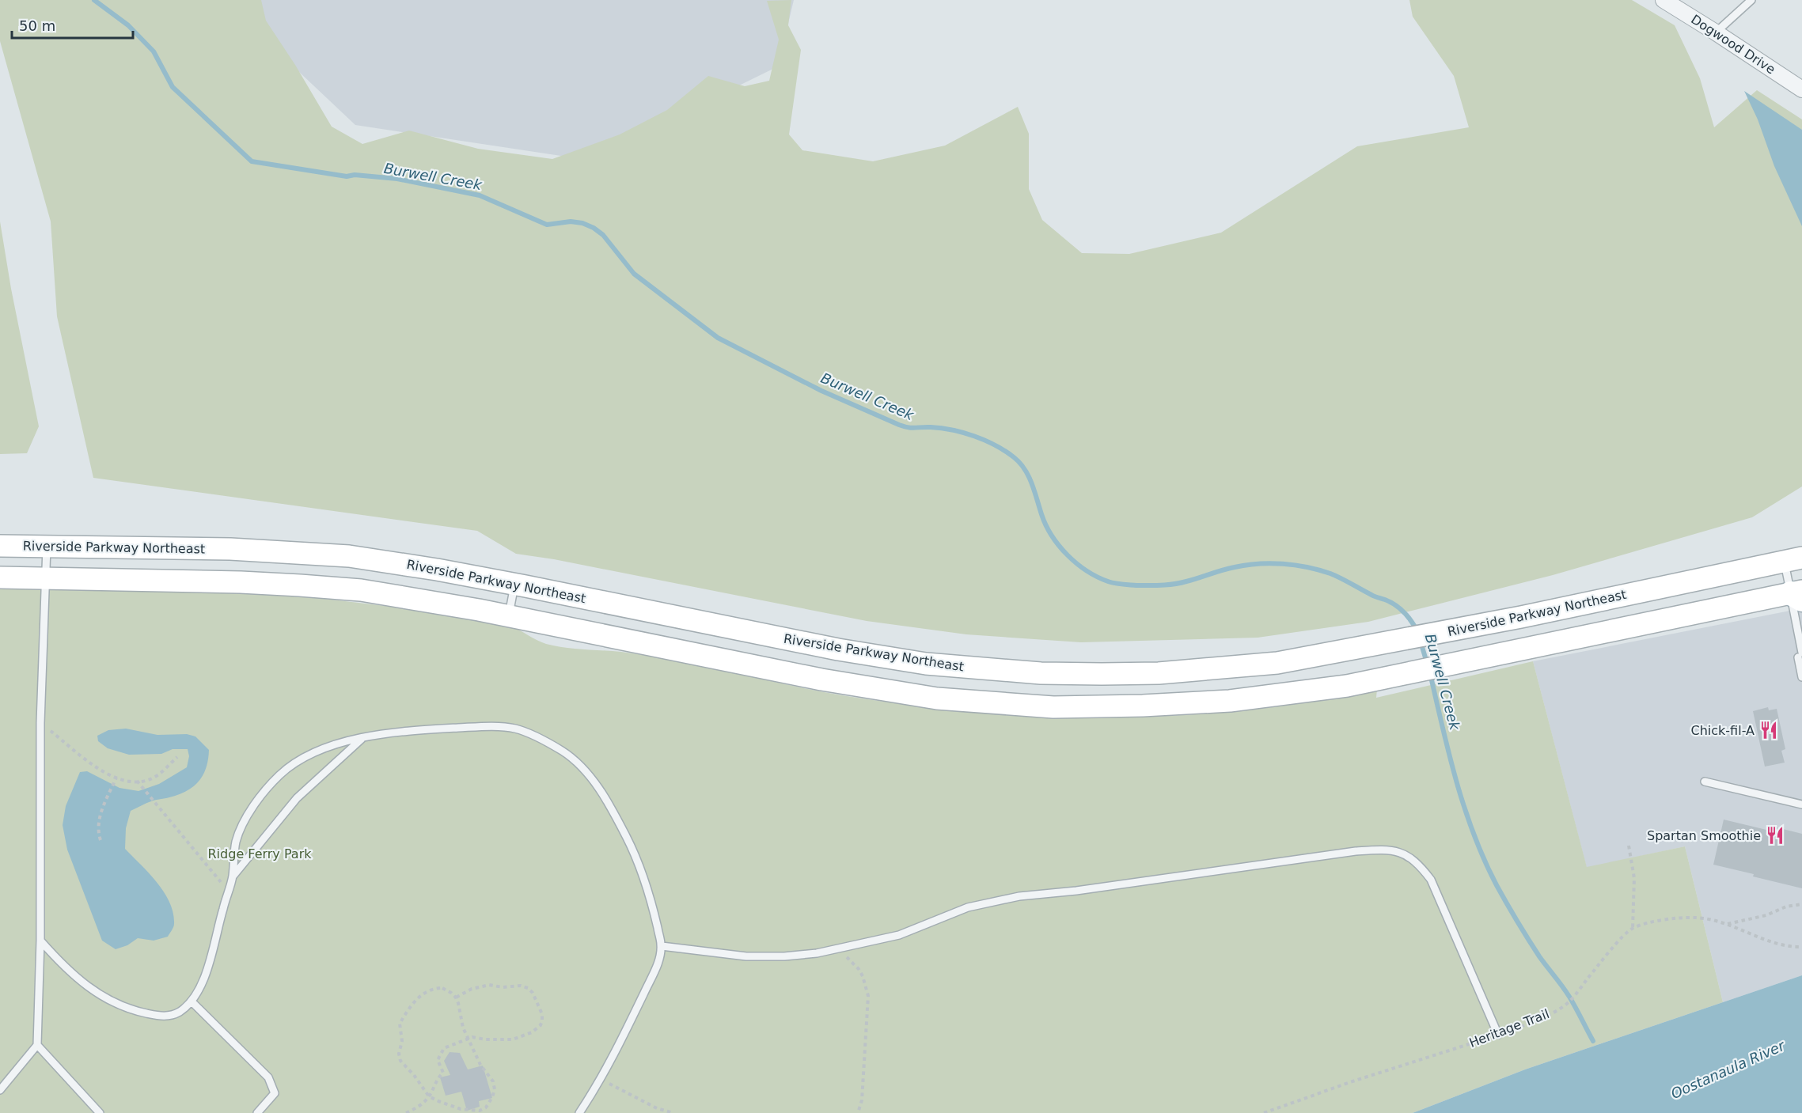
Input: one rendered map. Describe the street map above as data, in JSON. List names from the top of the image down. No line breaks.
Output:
{"streets":{"main road":["Riverside Parkway Northeast"],"street":["Dogwood Drive"],"path":["Heritage Trail"]},"water":["Burwell Creek","Oostanaula River"],"parks":["Ridge Ferry Park"],"places":{"restaurant":["Chick-fil-A","Spartan Smoothie"]},"scale_bar":"50 m"}
